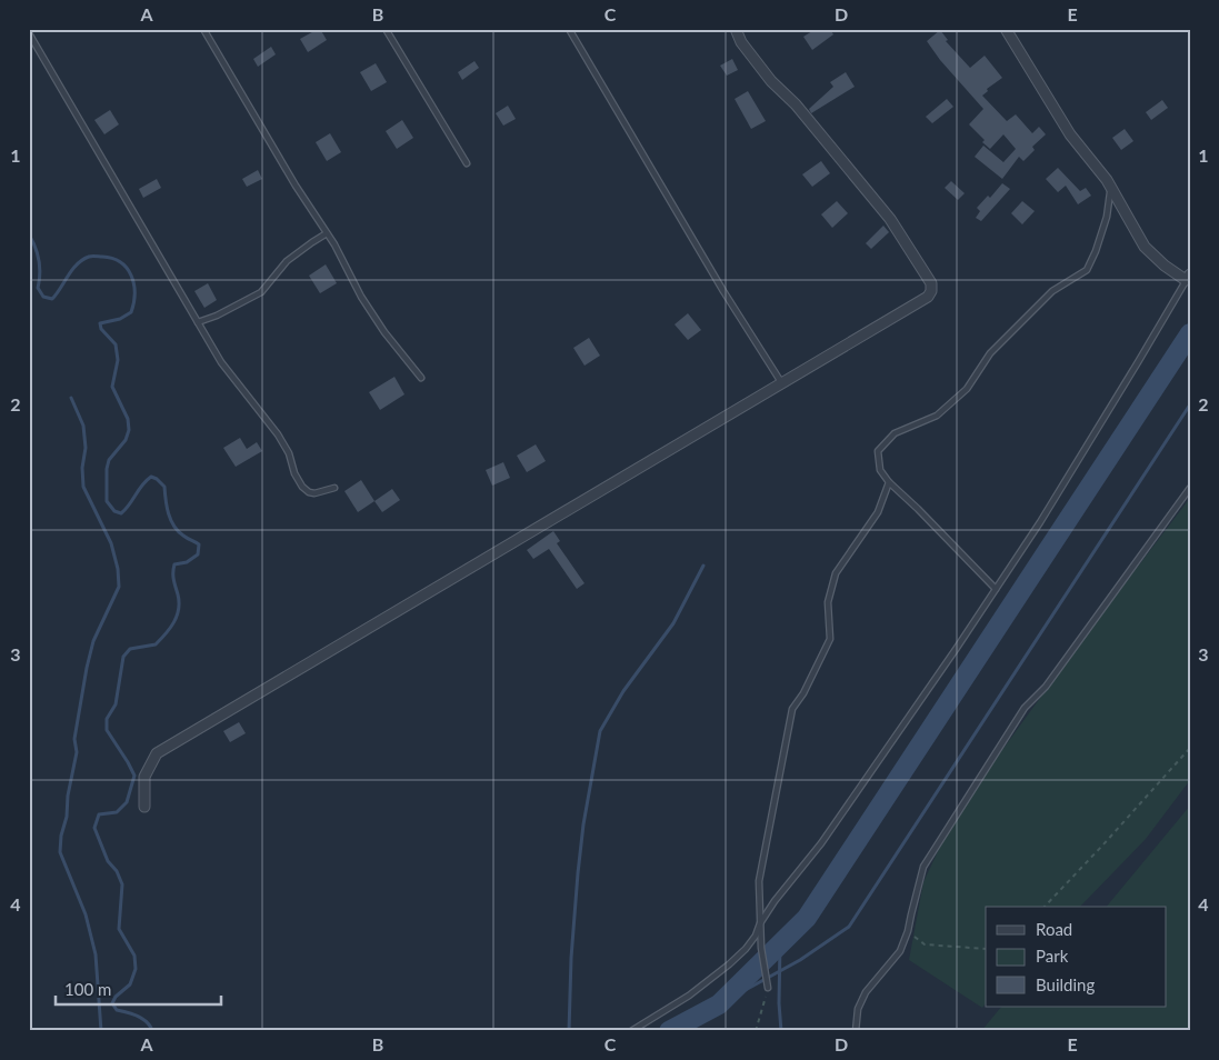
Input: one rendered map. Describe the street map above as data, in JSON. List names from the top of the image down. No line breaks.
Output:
{"legend":["Road","Park","Building"],"scale_bar":"100 m","grid":{"columns":["A","B","C","D","E"],"rows":["1","2","3","4"]}}
